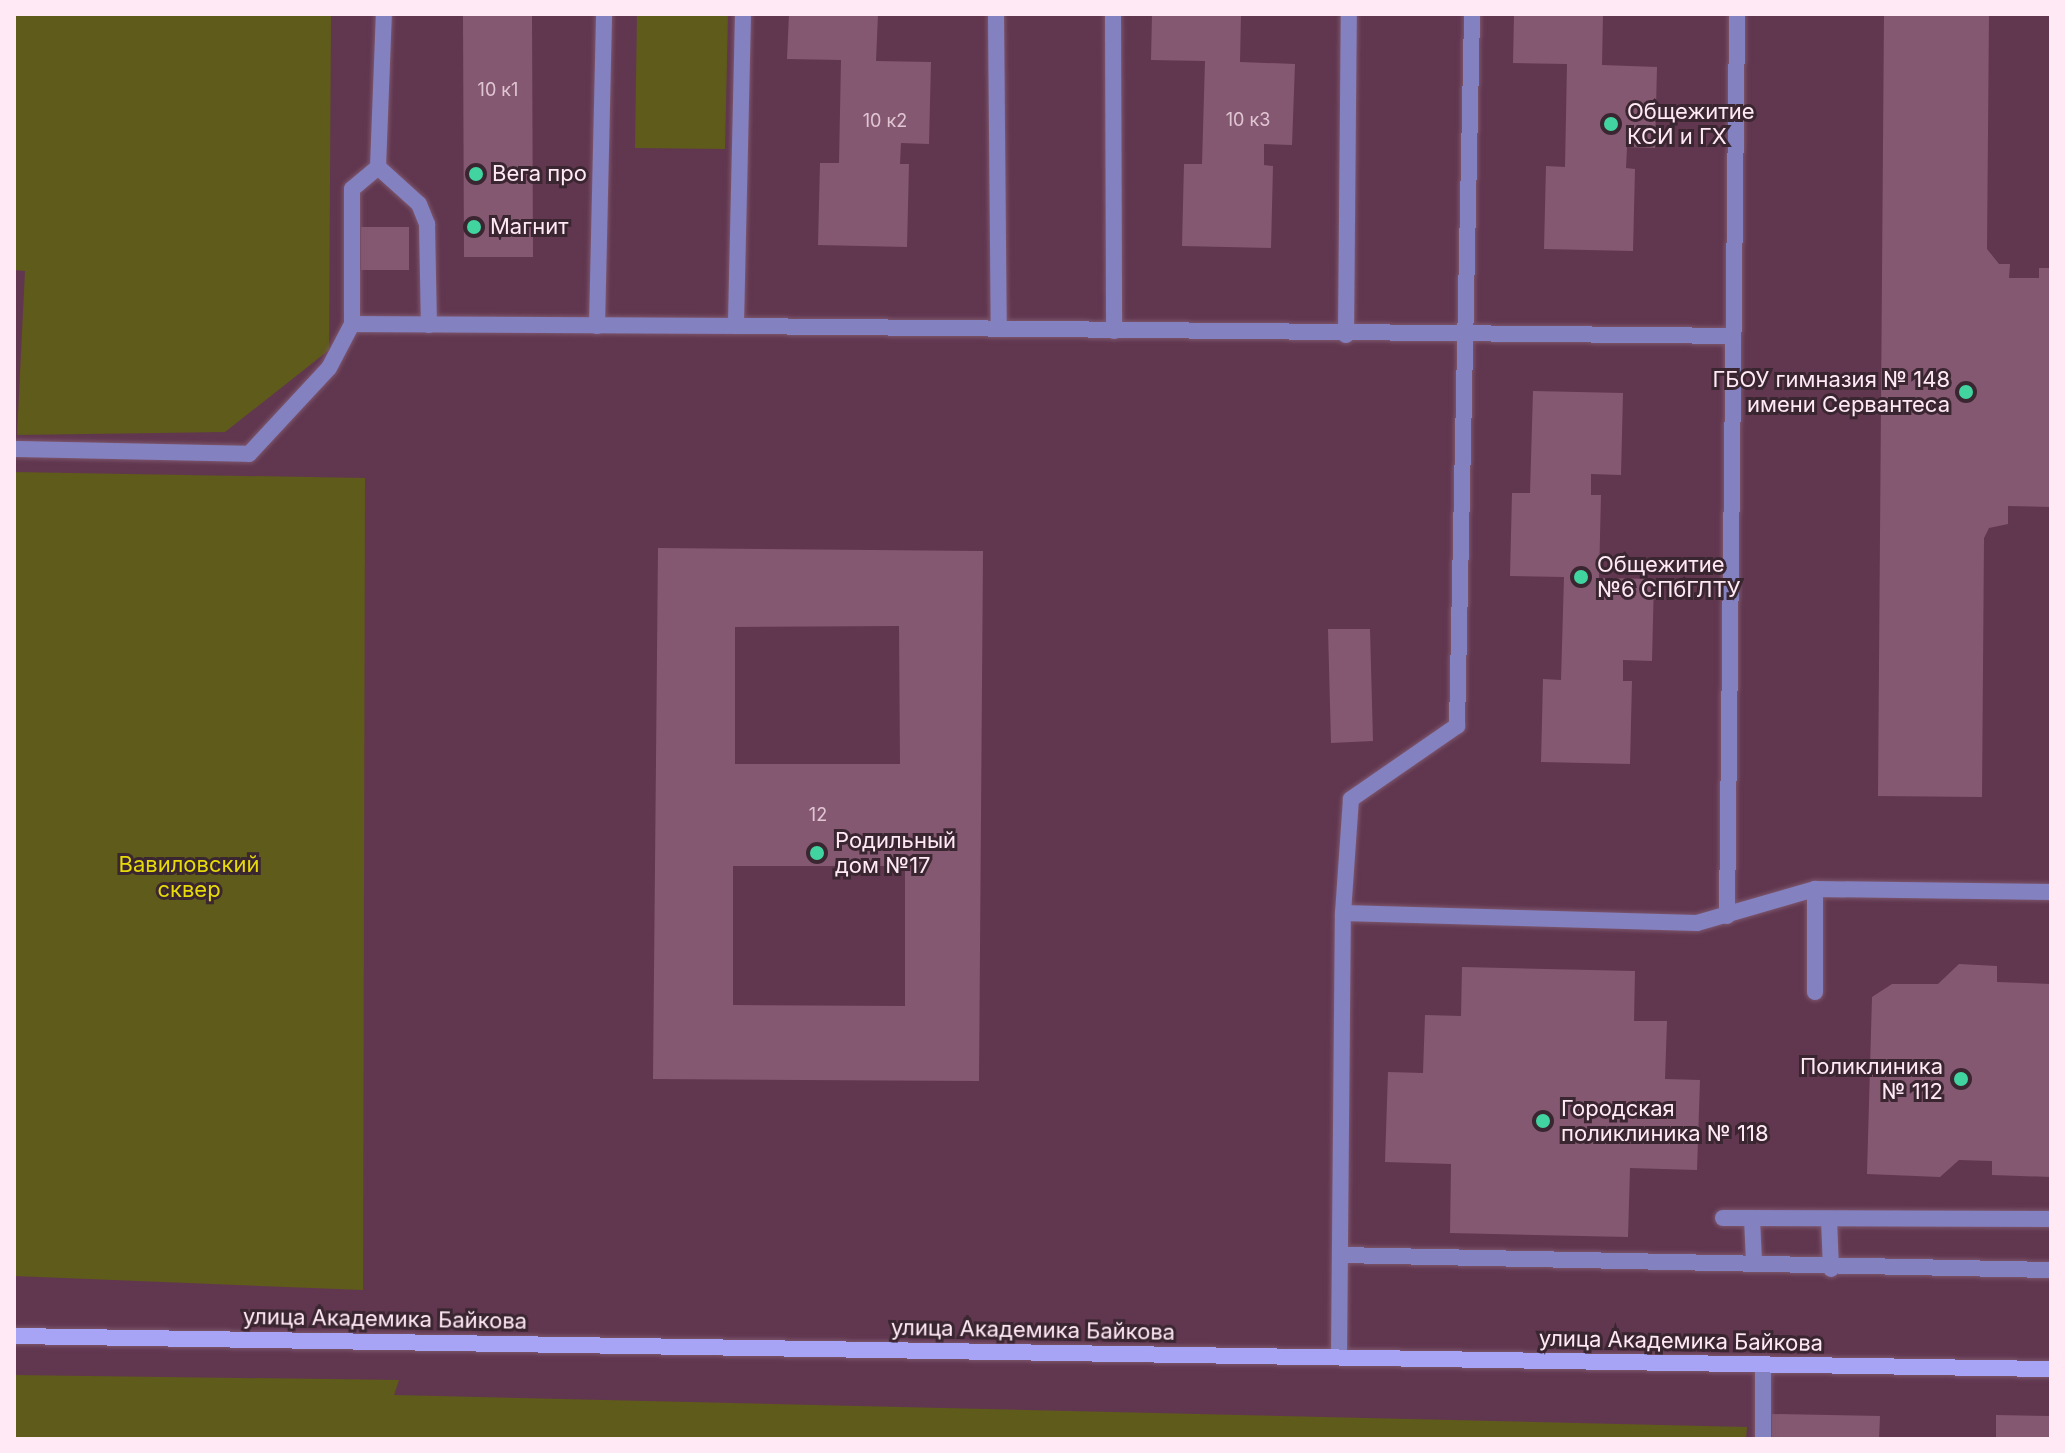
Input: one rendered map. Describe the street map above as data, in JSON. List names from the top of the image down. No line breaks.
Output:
{"streets":{"street":["улица Академика Байкова"]},"parks":["Вавиловский сквер"],"places":["Общежитие КСИ и ГХ","Вега про","Магнит","ГБОУ гимназия № 148 имени Сервантеса","Общежитие №6 СПбГЛТУ","Родильный дом №17","Поликлиника № 112","Городская поликлиника № 118"],"house_numbers":["10 к1","10 к3","10 к2","12"]}
